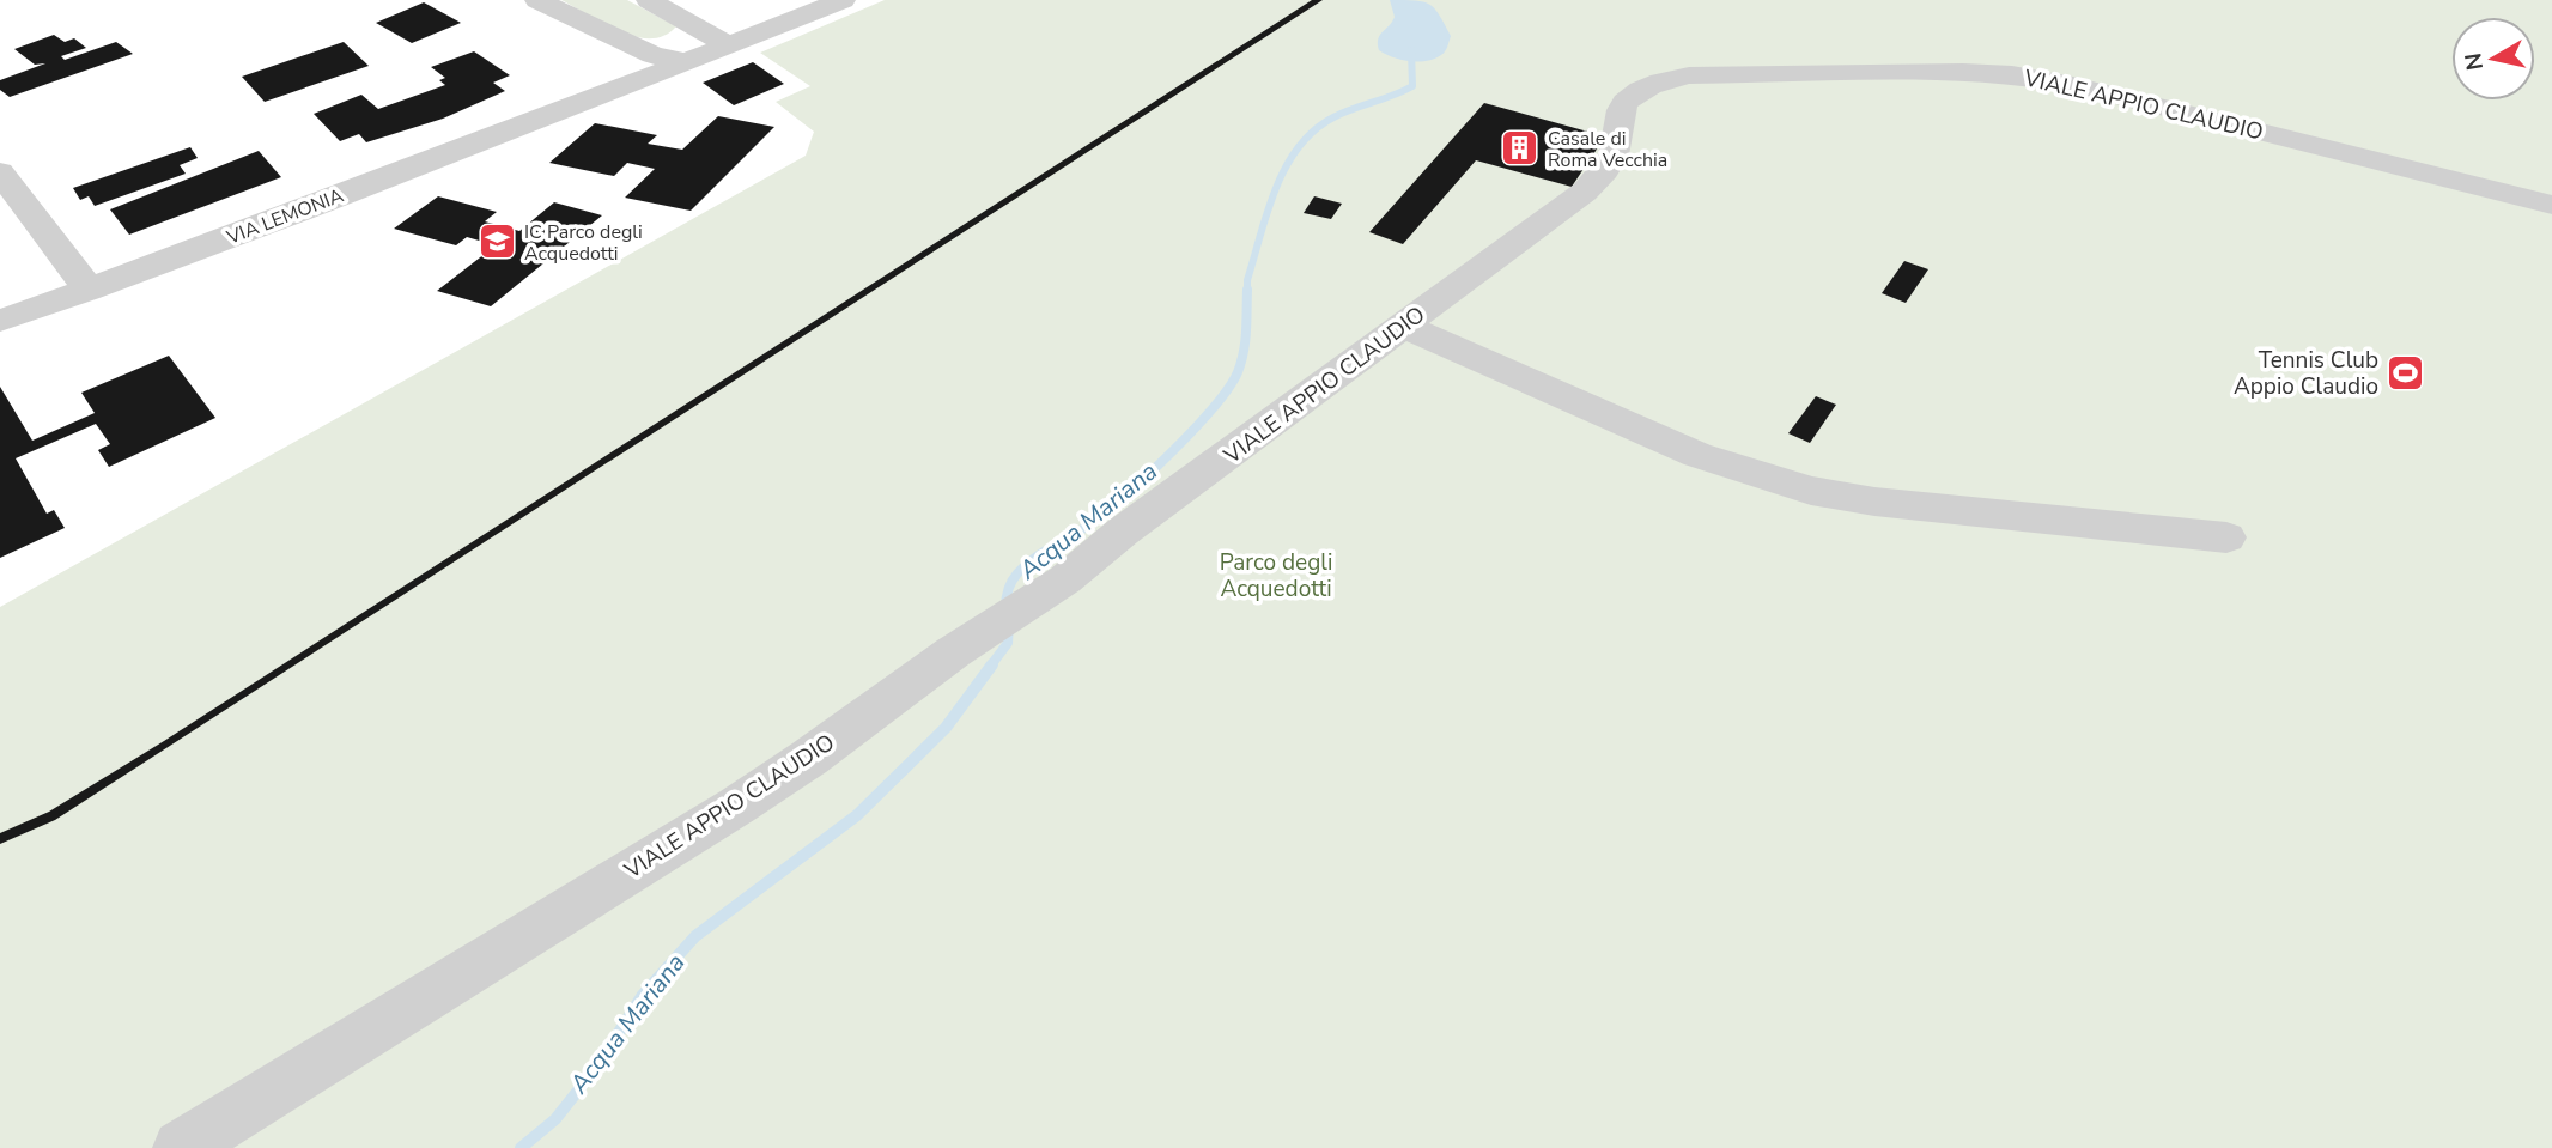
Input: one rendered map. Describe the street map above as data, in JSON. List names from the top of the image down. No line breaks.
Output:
{"streets":{"street":["VIALE APPIO CLAUDIO","VIA LEMONIA"]},"water":["Acqua Mariana"],"parks":["Parco degli Acquedotti"],"places":{"building":["Casale di Roma Vecchia"],"school or university":["IC Parco degli Acquedotti"],"sports":["Tennis Club Appio Claudio"]},"north":"left"}
